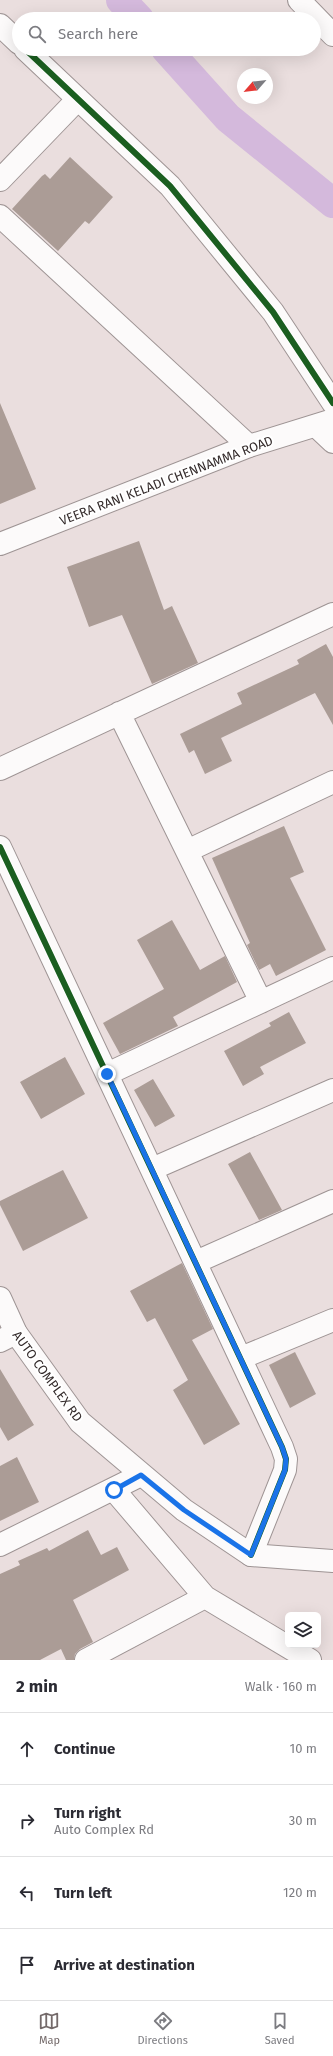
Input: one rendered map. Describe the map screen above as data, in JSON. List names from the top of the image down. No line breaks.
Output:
{"streets":{"street":["VEERA RANI KELADI CHENNAMMA ROAD","AUTO COMPLEX RD"]},"north":"bottom left","page":{"search":"Search here","heading":["2 min","Walk · 160 m"],"list":[["Continue","10 m"],["Turn right","Auto Complex Rd","30 m"],["Turn left","120 m"],"Arrive at destination"],"nav":["Map","Directions","Saved"]}}
